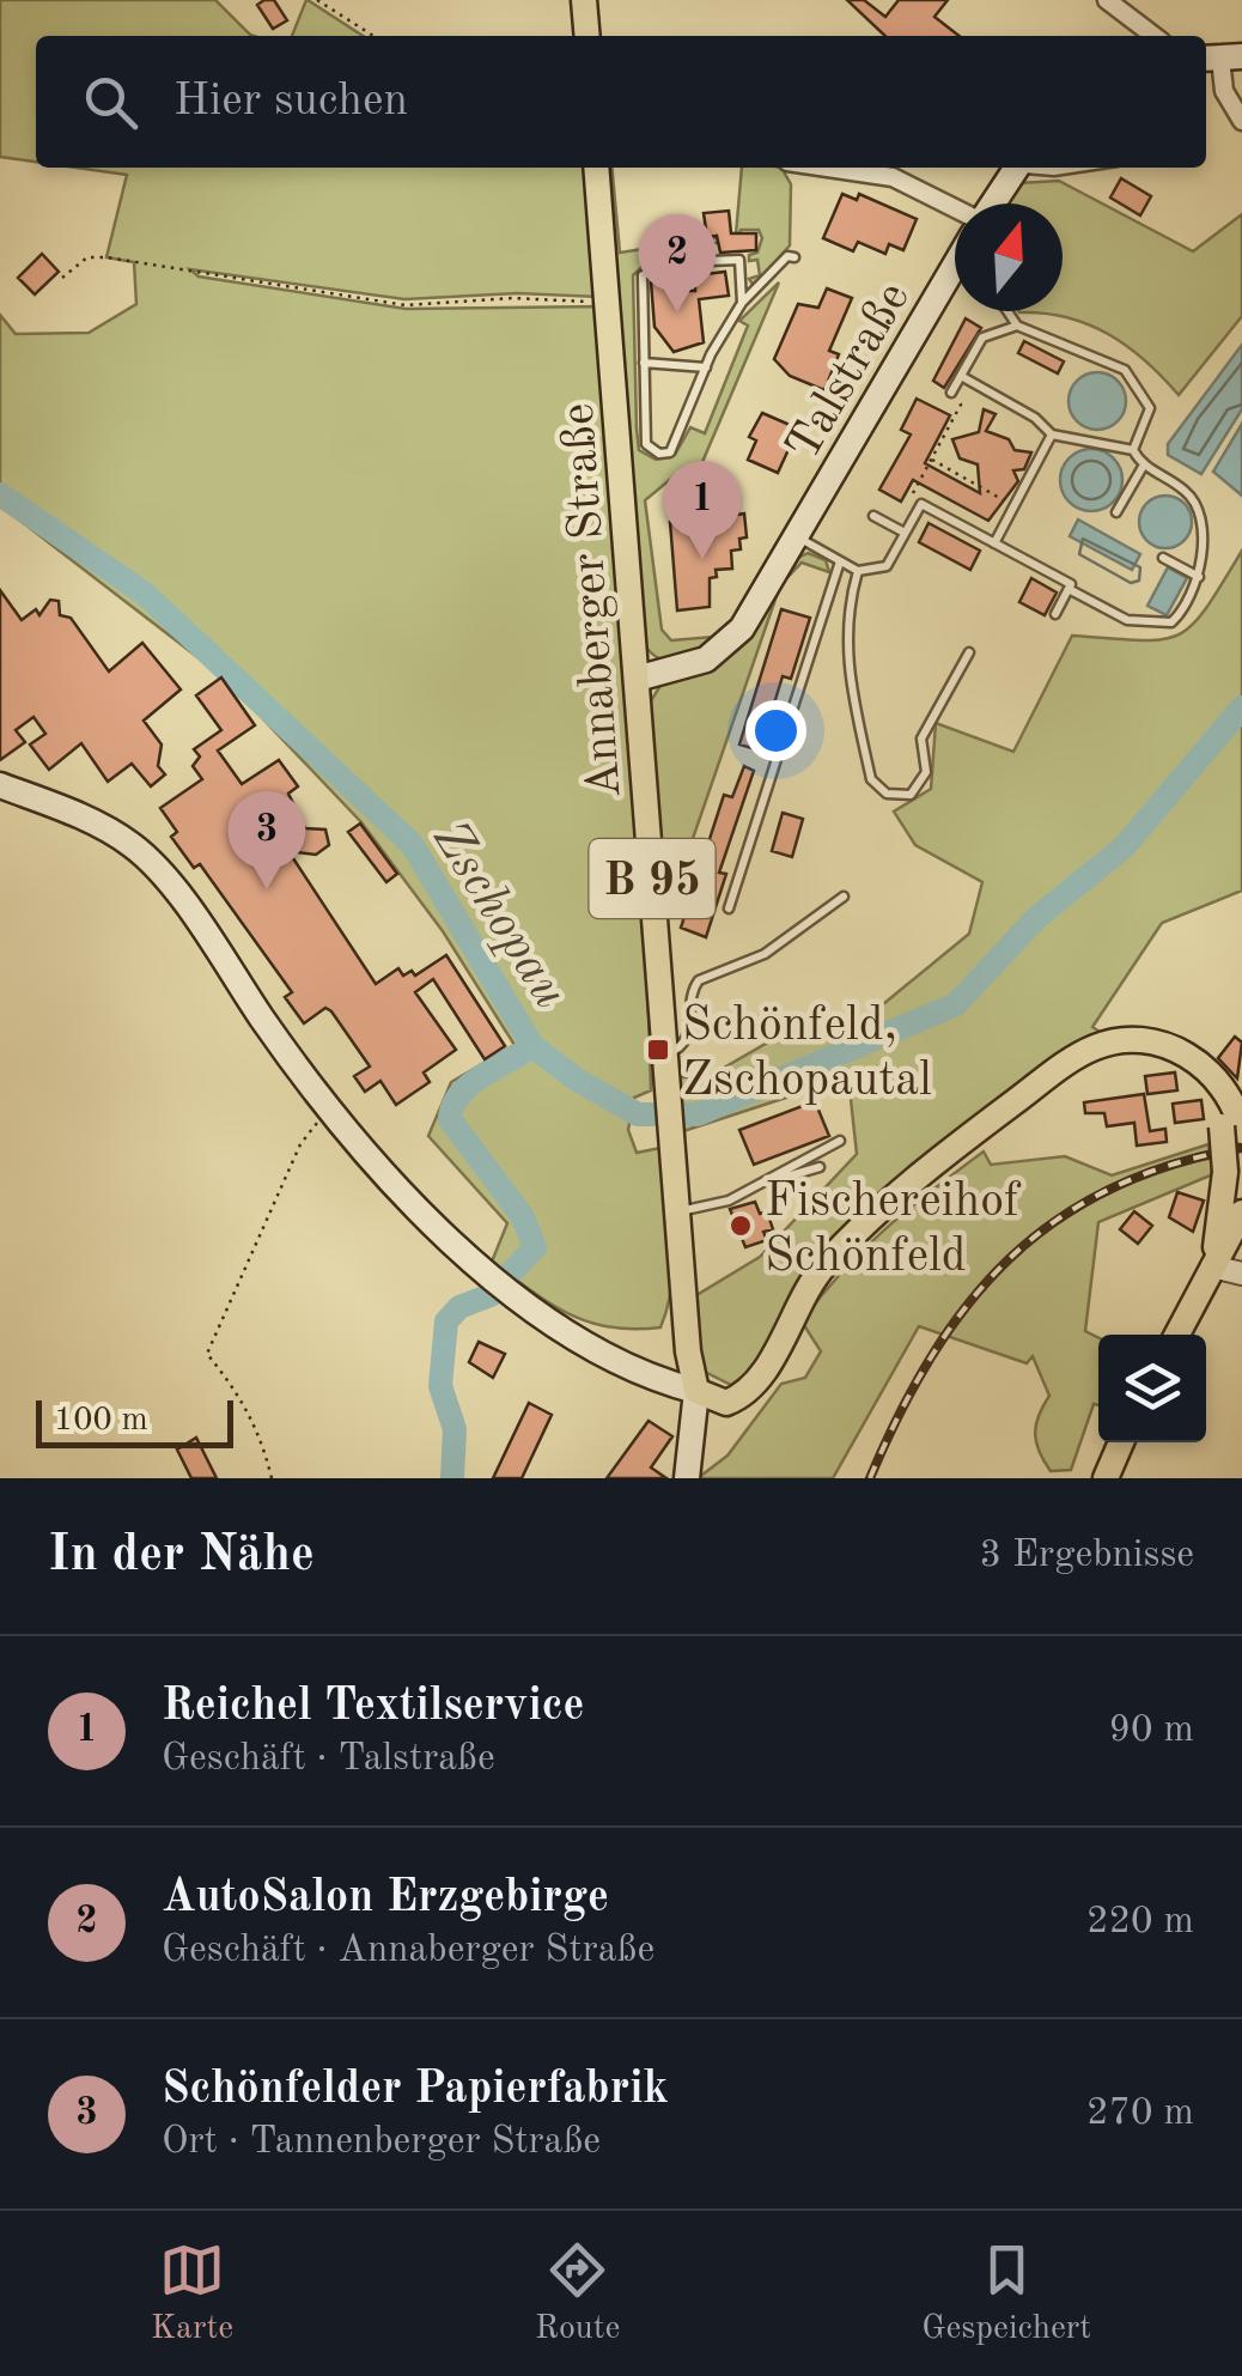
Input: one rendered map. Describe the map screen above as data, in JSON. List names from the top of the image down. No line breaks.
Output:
{"streets":{"main road":["Talstraße","Annaberger Straße","B 95"]},"crossings":[["Talstraße","Annaberger Straße"]],"water":["Zschopau"],"places":{"transit":["Schönfeld, Zschopautal"],"other":["Fischereihof Schönfeld"]},"scale_bar":"100 m","north":"top","page":{"search":"Hier suchen","pins":["2","1","3"],"scale":"100 m","heading":["In der Nähe","3 Ergebnisse"],"list":[{"mark":"1","name":"Reichel Textilservice","note":"Geschäft · Talstraße","value":"90 m"},{"mark":"2","name":"AutoSalon Erzgebirge","note":"Geschäft · Annaberger Straße","value":"220 m"},{"mark":"3","name":"Schönfelder Papierfabrik","note":"Ort · Tannenberger Straße","value":"270 m"}],"nav":["Karte","Route","Gespeichert"]}}
